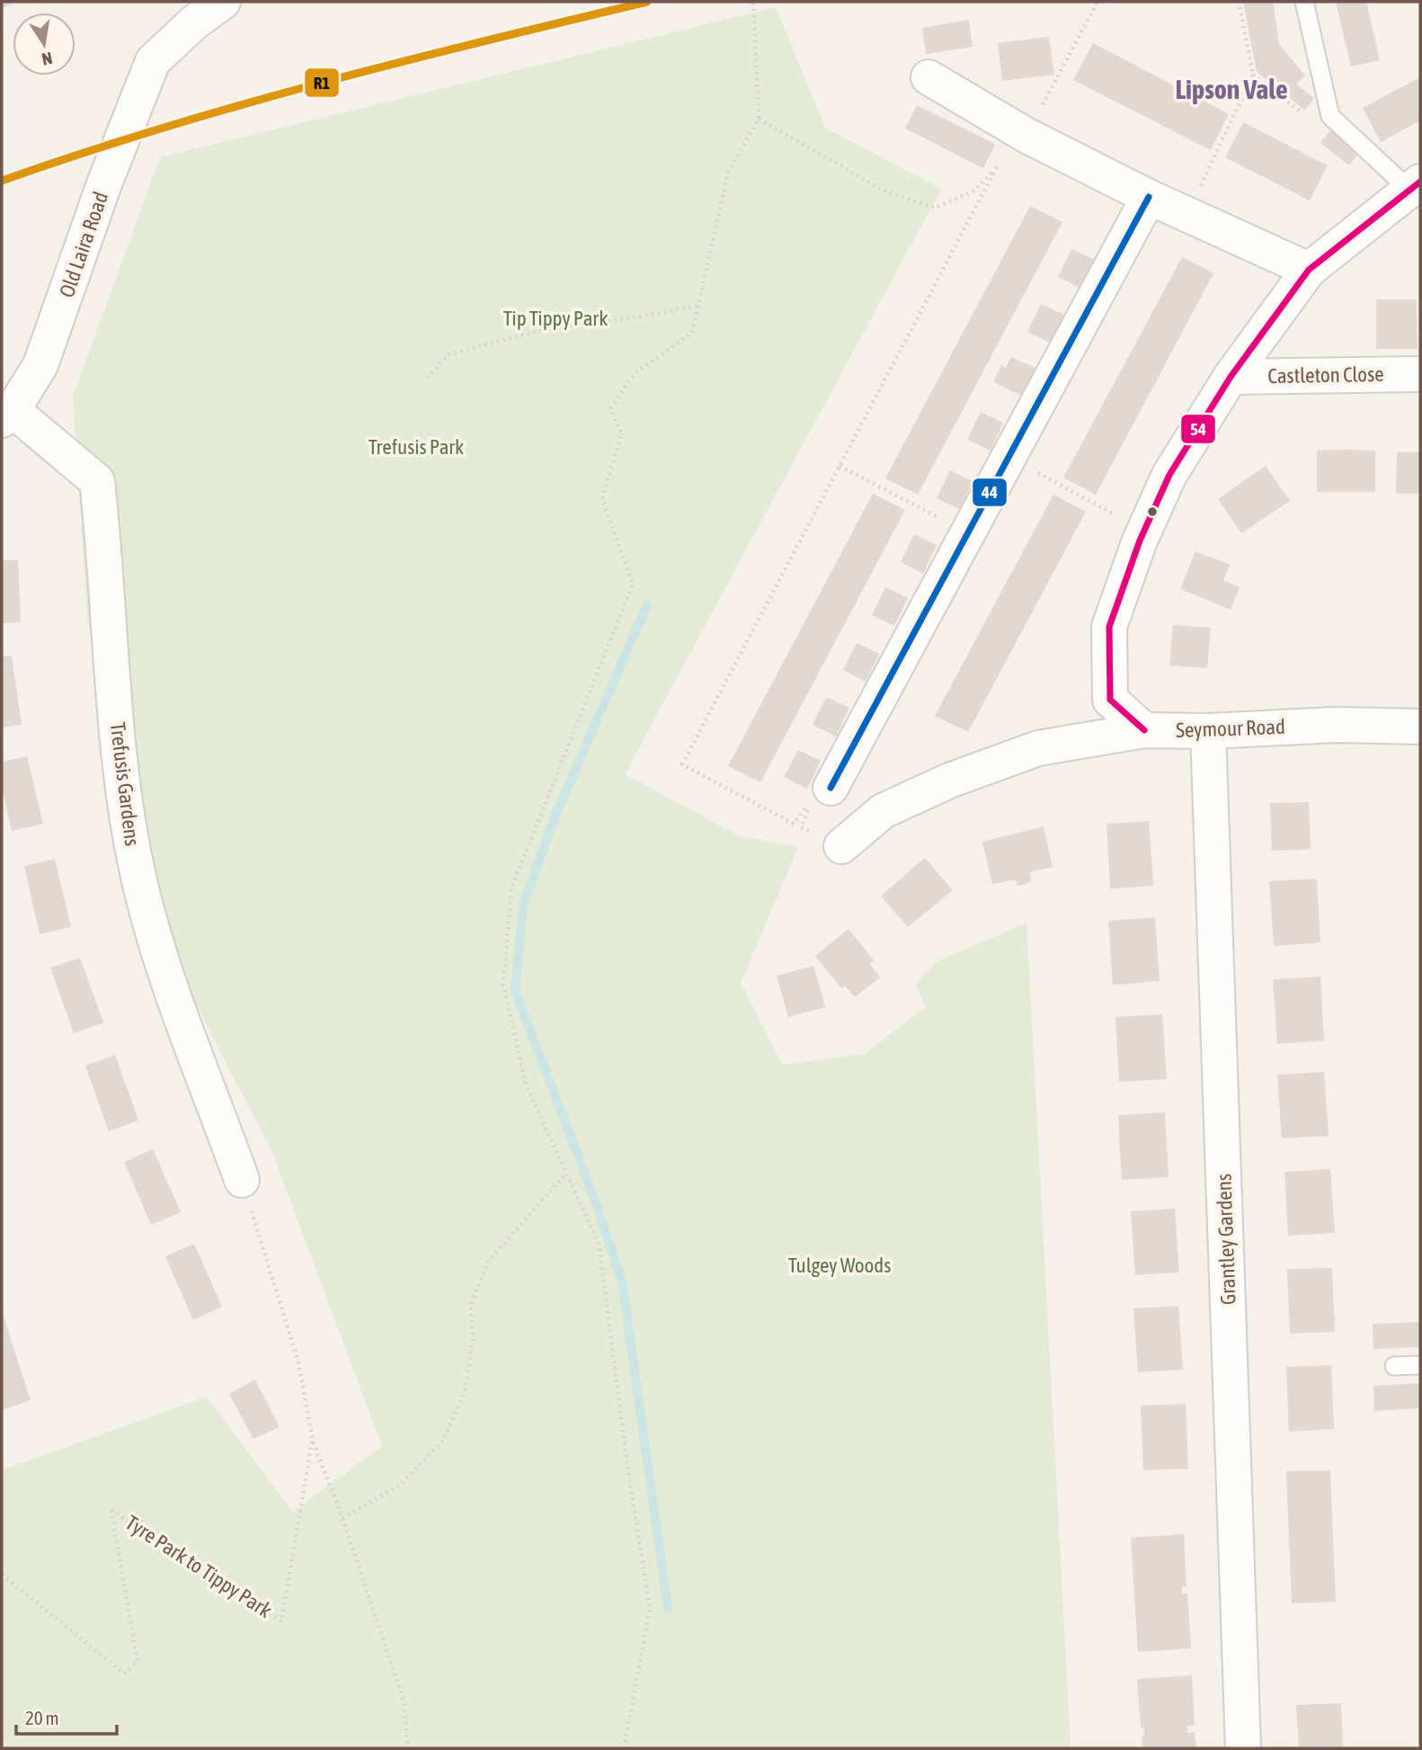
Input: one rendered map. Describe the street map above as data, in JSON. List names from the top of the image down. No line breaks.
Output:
{"streets":{"street":["Old Laira Road","Castleton Close","Seymour Road","Trefusis Gardens","Grantley Gardens"],"path":["Tyre Park to Tippy Park"]},"crossings":[["Old Laira Road","Trefusis Gardens"],["Seymour Road","Grantley Gardens"]],"districts":["Lipson Vale"],"parks":["Tip Tippy Park","Trefusis Park","Tulgey Woods"],"lines":["transit line R1","transit line 54","transit line 44"],"scale_bar":"20 m","north":"bottom"}
